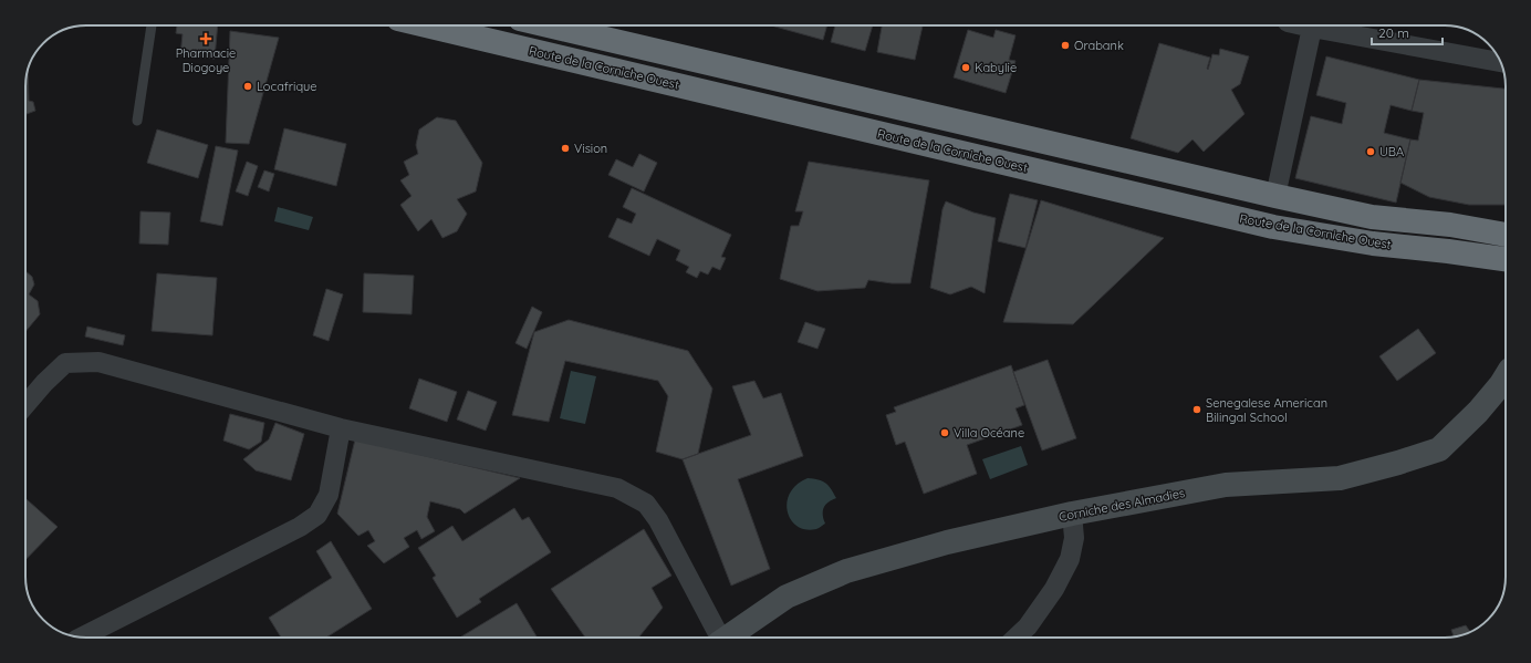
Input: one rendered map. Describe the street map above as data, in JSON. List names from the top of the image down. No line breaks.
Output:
{"streets":{"highway":["Route de la Corniche Ouest"],"street":["Corniche des Almadies"]},"places":{"health":["Pharmacie Diogoye"],"other":["Orabank","Kabylie","Locafrique","Vision","UBA","Senegalese American Bilingal School","Villa Océane"]},"scale_bar":"20 m"}
